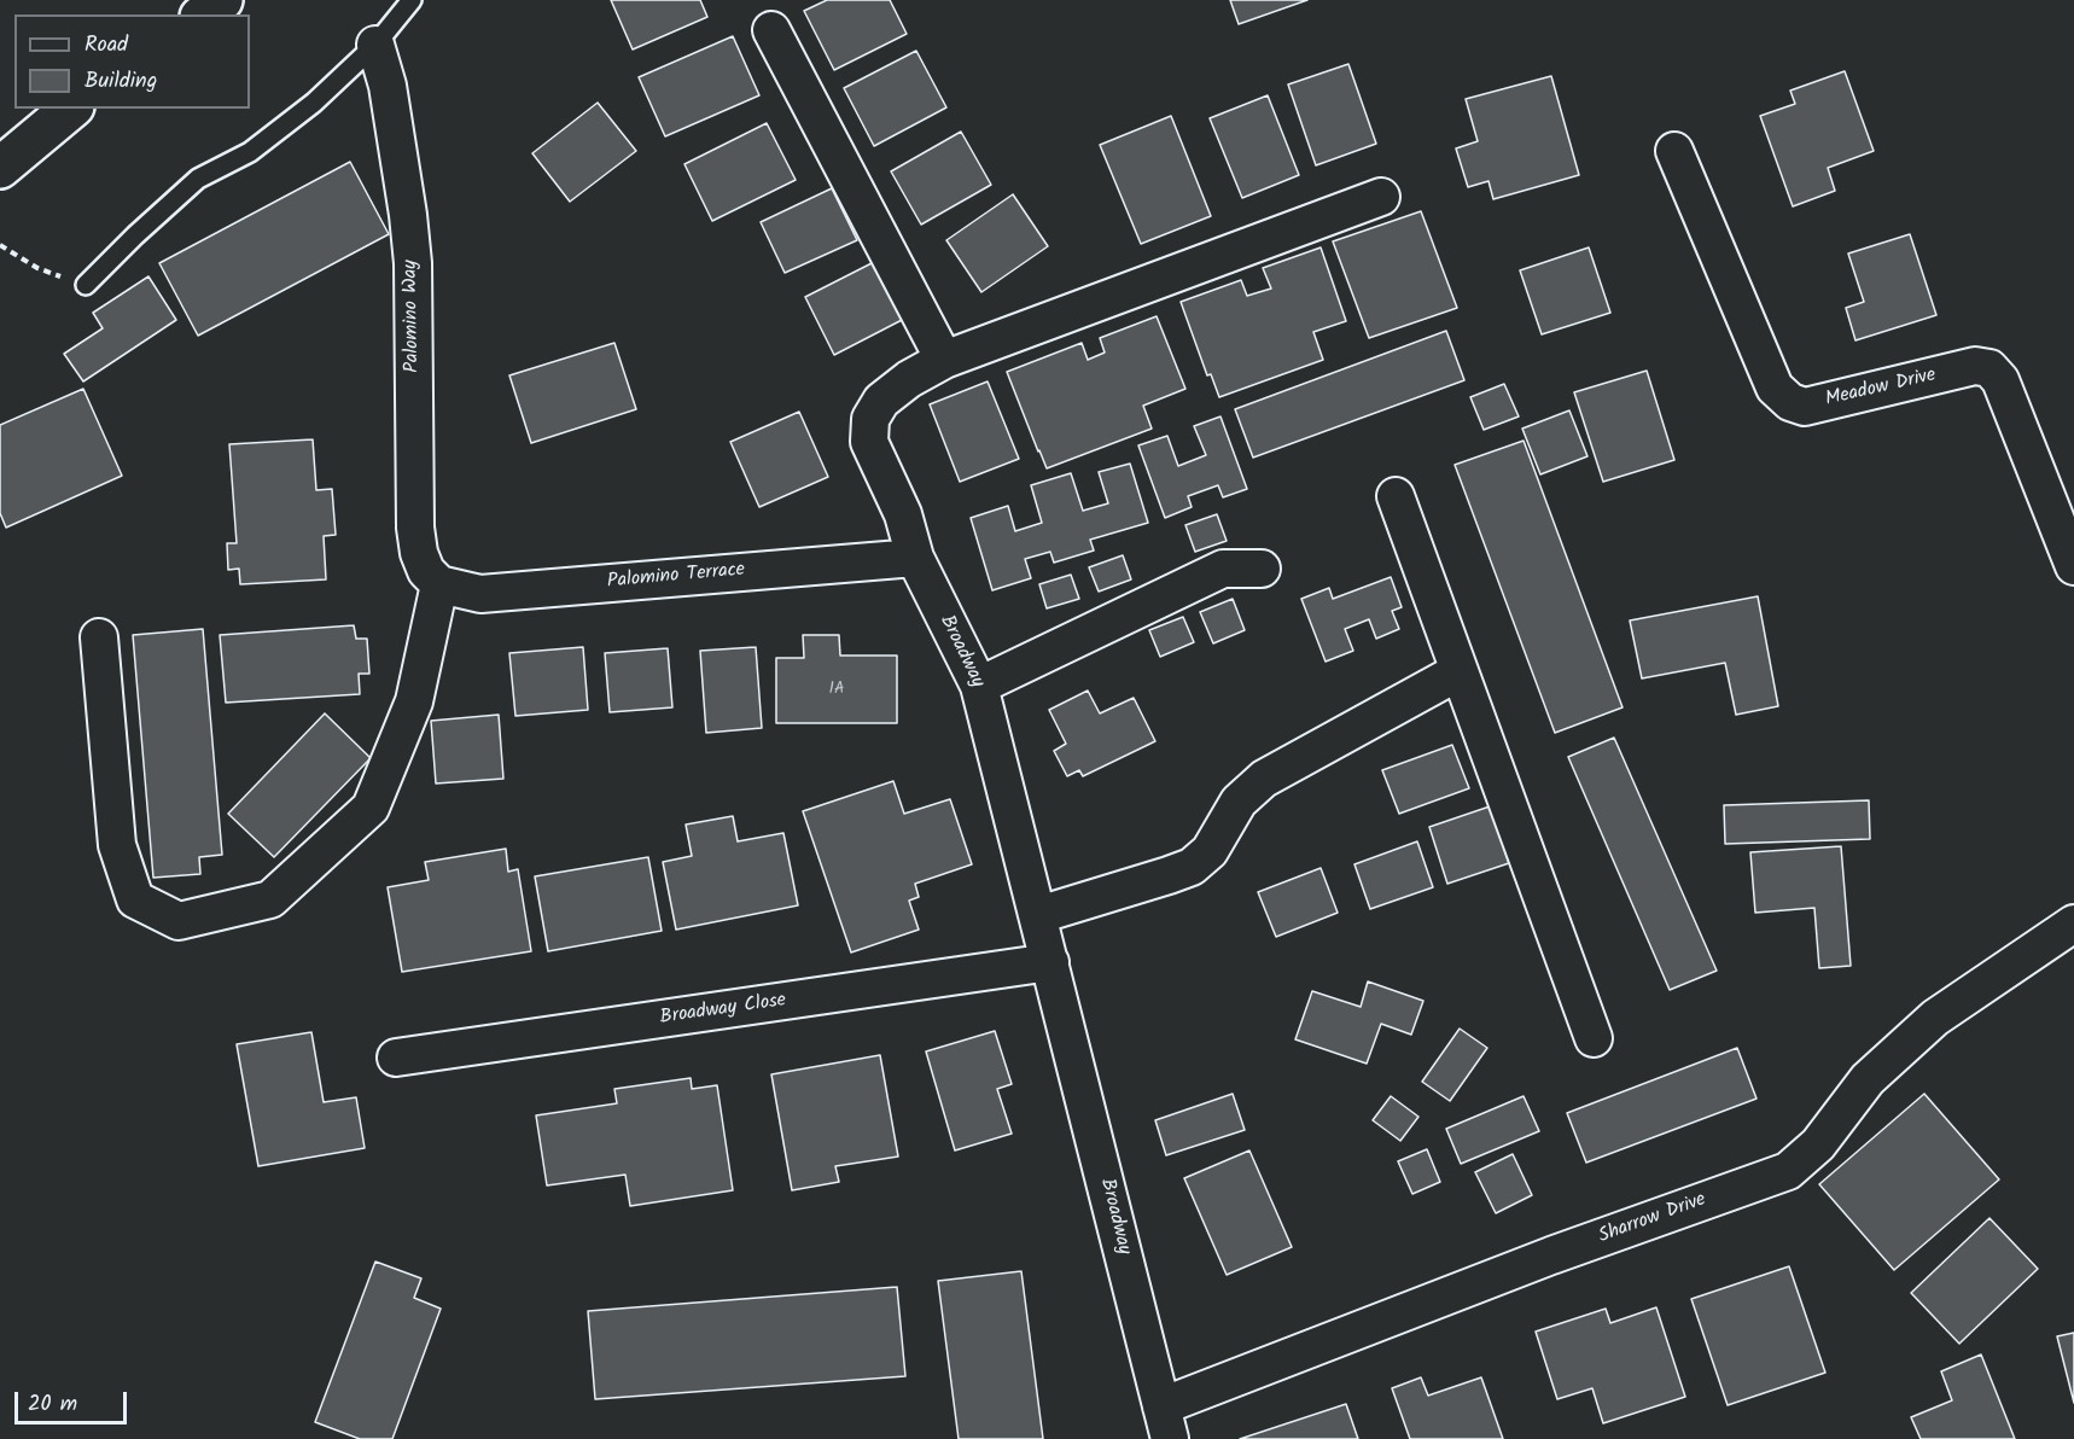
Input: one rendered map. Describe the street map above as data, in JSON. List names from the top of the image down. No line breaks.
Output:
{"streets":{"street":["Palomino Way","Meadow Drive","Palomino Terrace","Broadway","Broadway Close","Sharrow Drive"]},"crossings":[["Palomino Way","Palomino Terrace"],["Palomino Terrace","Broadway"],["Broadway","Broadway Close"],["Broadway","Sharrow Drive"]],"house_numbers":["1A"],"legend":["Road","Building"],"scale_bar":"20 m"}
